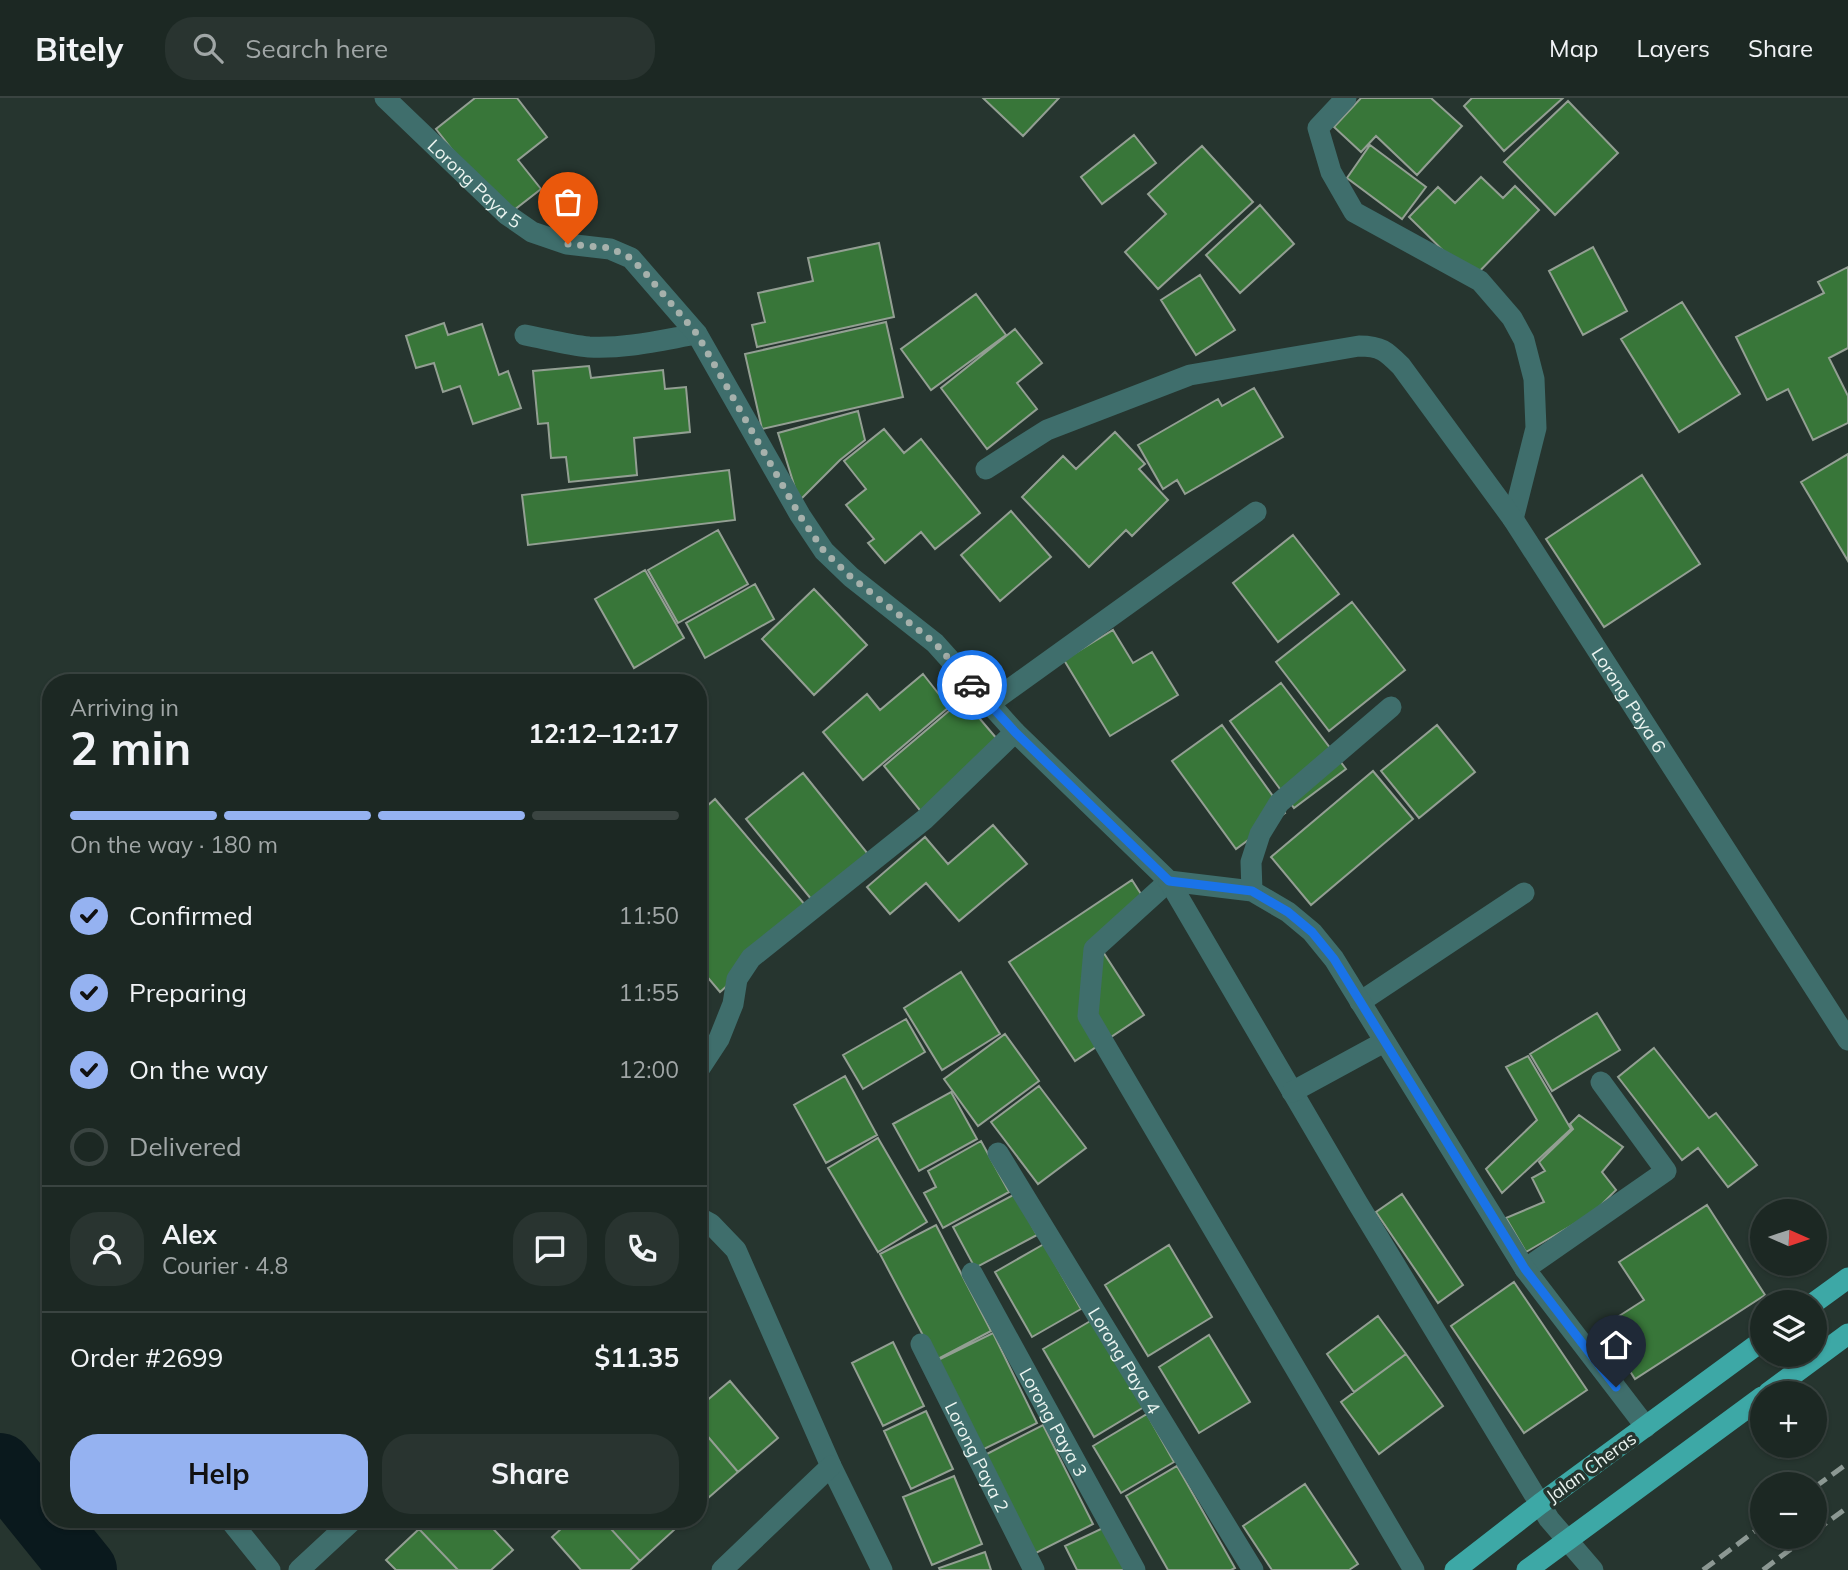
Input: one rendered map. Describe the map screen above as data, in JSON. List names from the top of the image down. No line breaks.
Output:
{"streets":{"main road":["Jalan Cheras"],"street":["Lorong Paya 5","Lorong Paya 6","Lorong Paya 4","Lorong Paya 3","Lorong Paya 2"]},"crossings":[["Lorong Paya 5","Jalan Cheras"]],"north":"right","page":{"header":"Bitely","search":"Search here","nav":["Map","Layers","Share"],"heading":["2 min","Arriving in","12:12–12:17"],"panel":["Alex","Courier · 4.8","Order #2699","$11.35"],"bar":"On the way · 180 m","list":[["Confirmed","11:50"],["Preparing","11:55"],["On the way","12:00"],"Delivered"],"map_buttons":["+","−"],"buttons":["Help","Share"]}}
